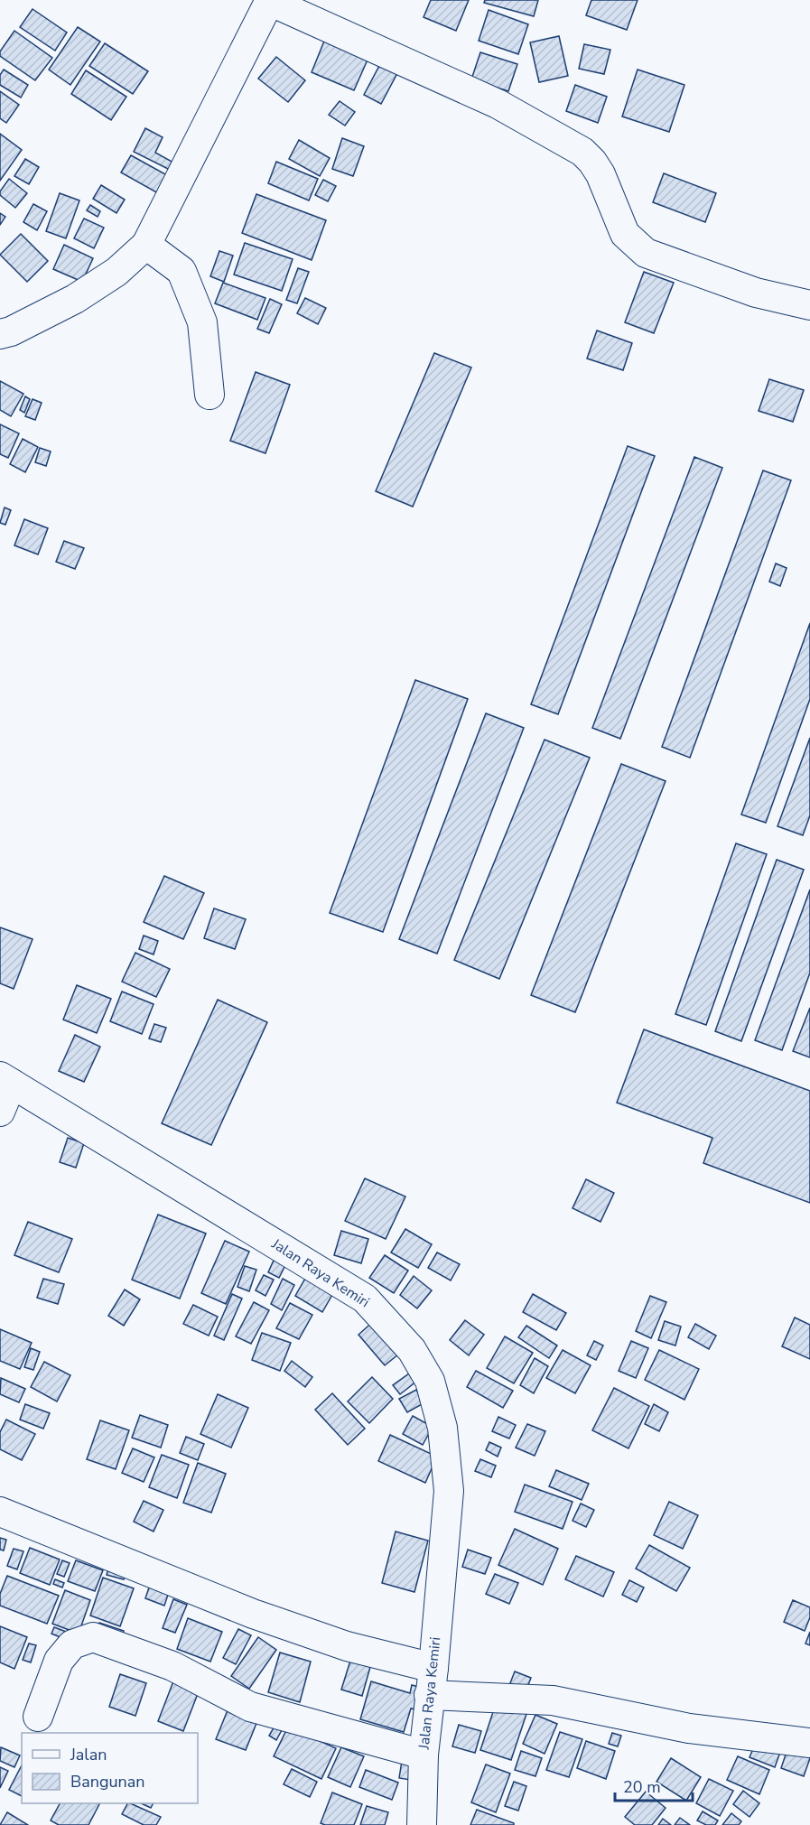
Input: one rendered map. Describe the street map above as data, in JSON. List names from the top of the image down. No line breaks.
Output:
{"streets":{"street":["Jalan Raya Kemiri"]},"legend":["Jalan","Bangunan"],"scale_bar":"20 m"}
